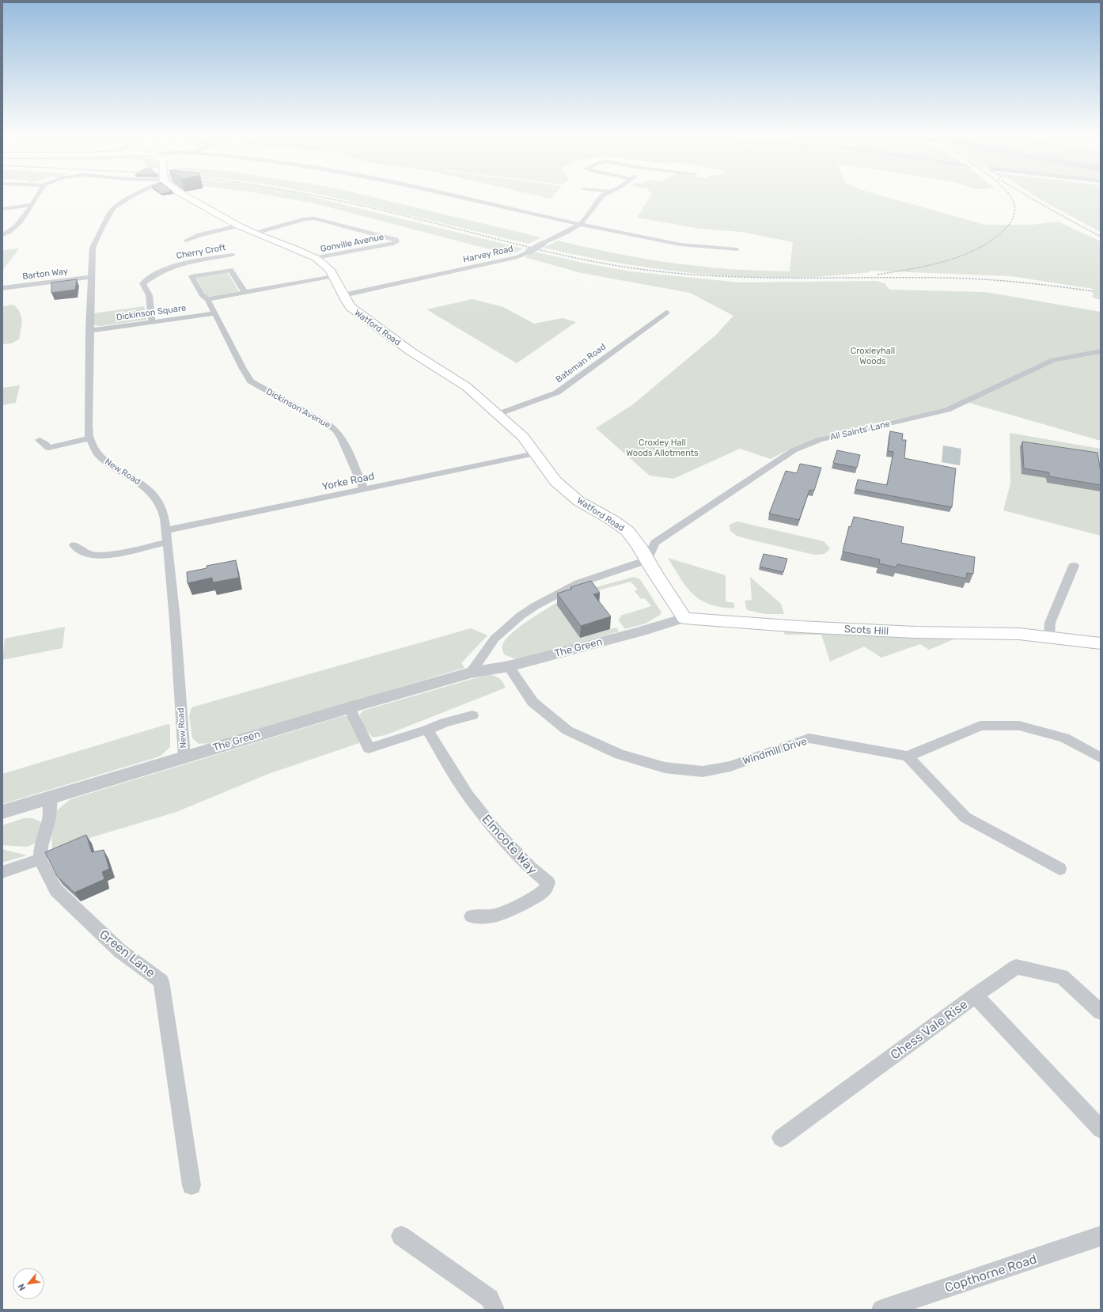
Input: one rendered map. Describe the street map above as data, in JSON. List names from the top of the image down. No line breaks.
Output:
{"streets":{"main road":["Watford Road","Scots Hill"],"street":["Gonville Avenue","Cherry Croft","Harvey Road","Barton Way","Dickinson Square","Bateman Road","Dickinson Avenue","All Saints' Lane","New Road","Yorke Road","The Green","Windmill Drive","Elmcote Way","Green Lane","Chess Vale Rise","Copthorne Road"]},"crossings":[["Gonville Avenue","Watford Road"],["Cherry Croft","Dickinson Square"],["Harvey Road","Watford Road"],["Barton Way","New Road"],["Dickinson Square","Dickinson Avenue"],["Dickinson Square","New Road"],["Watford Road","Bateman Road"],["Watford Road","All Saints' Lane"],["Watford Road","Yorke Road"],["Watford Road","Scots Hill"],["Watford Road","The Green"],["Dickinson Avenue","Yorke Road"],["New Road","Yorke Road"],["New Road","The Green"],["Scots Hill","The Green"],["The Green","Windmill Drive"]],"parks":["Croxleyhall Woods","Croxley Hall Woods Allotments"],"north":"bottom left"}
